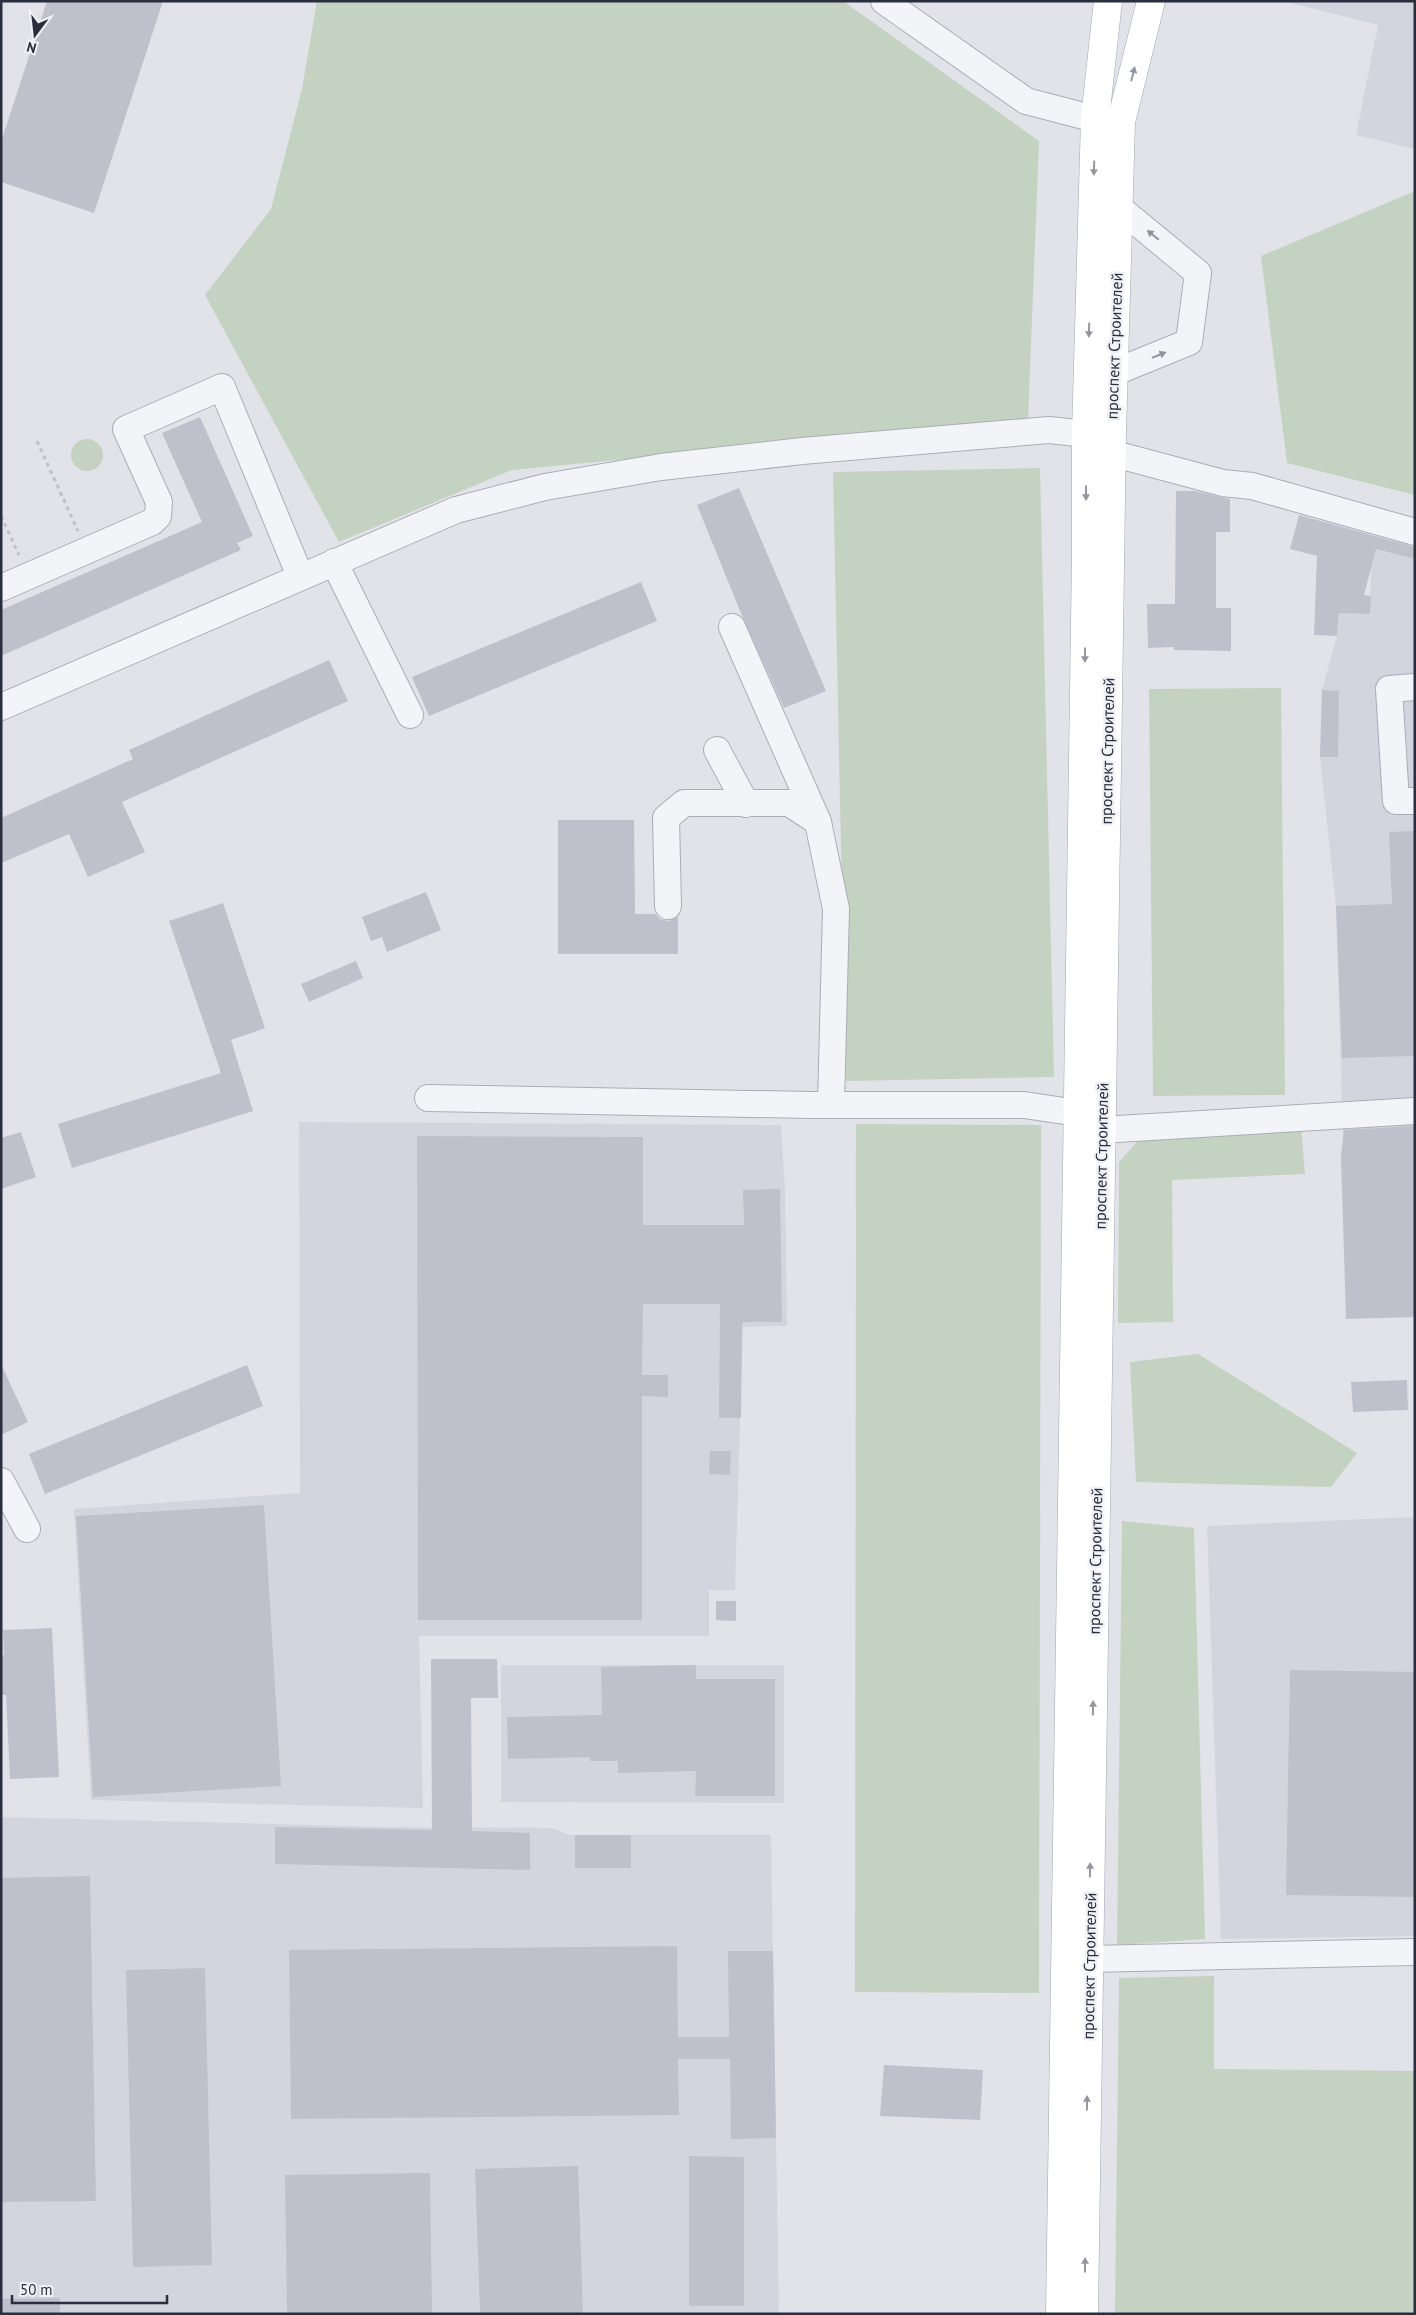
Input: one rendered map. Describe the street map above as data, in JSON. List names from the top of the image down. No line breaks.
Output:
{"streets":{"main road":["проспект Строителей"]},"scale_bar":"50 m","north":"bottom"}
